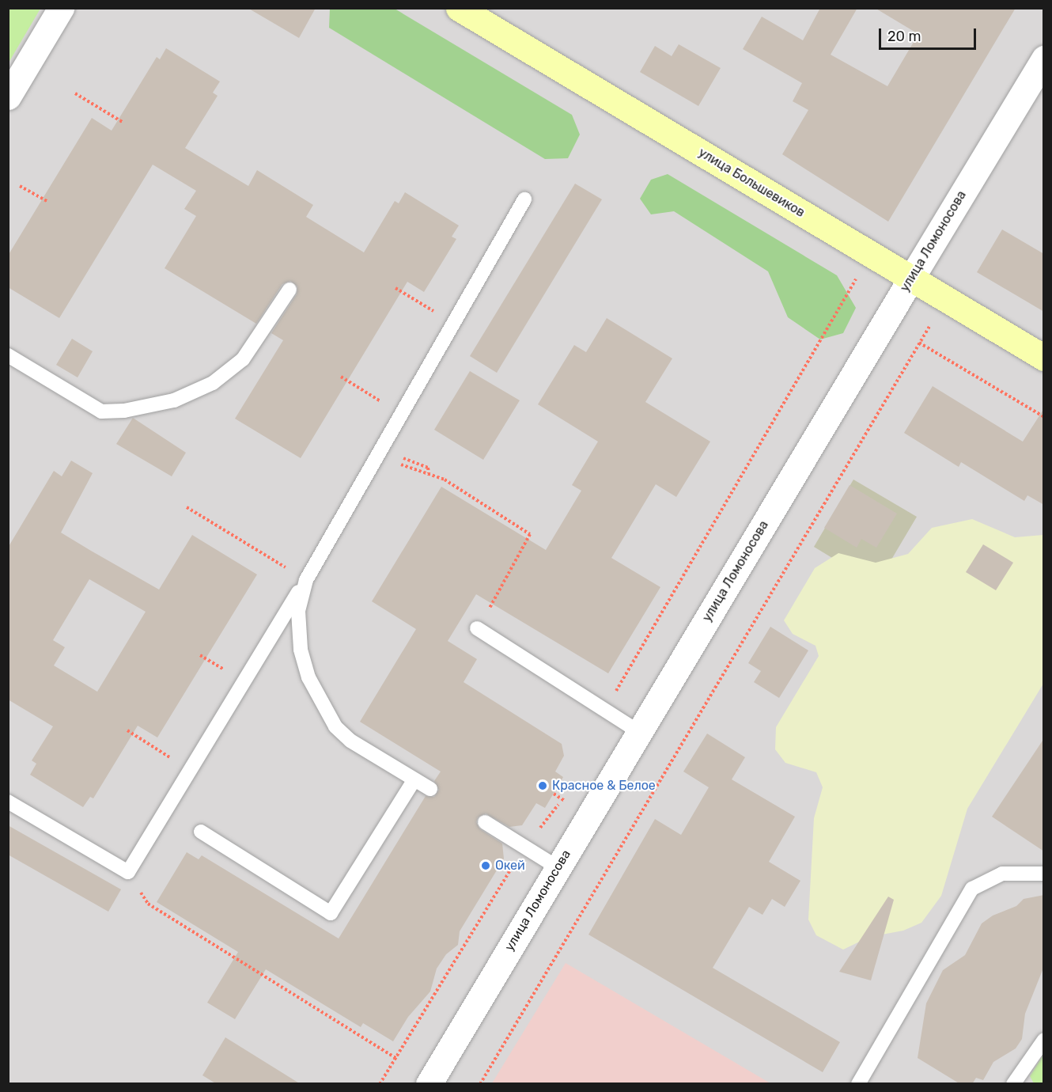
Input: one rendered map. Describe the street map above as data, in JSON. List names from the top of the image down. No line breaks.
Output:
{"streets":{"main road":["улица Большевиков"],"street":["улица Ломоносова"]},"crossings":[["улица Большевиков","улица Ломоносова"]],"places":["Красное & Белое","Окей"],"scale_bar":"20 m"}
